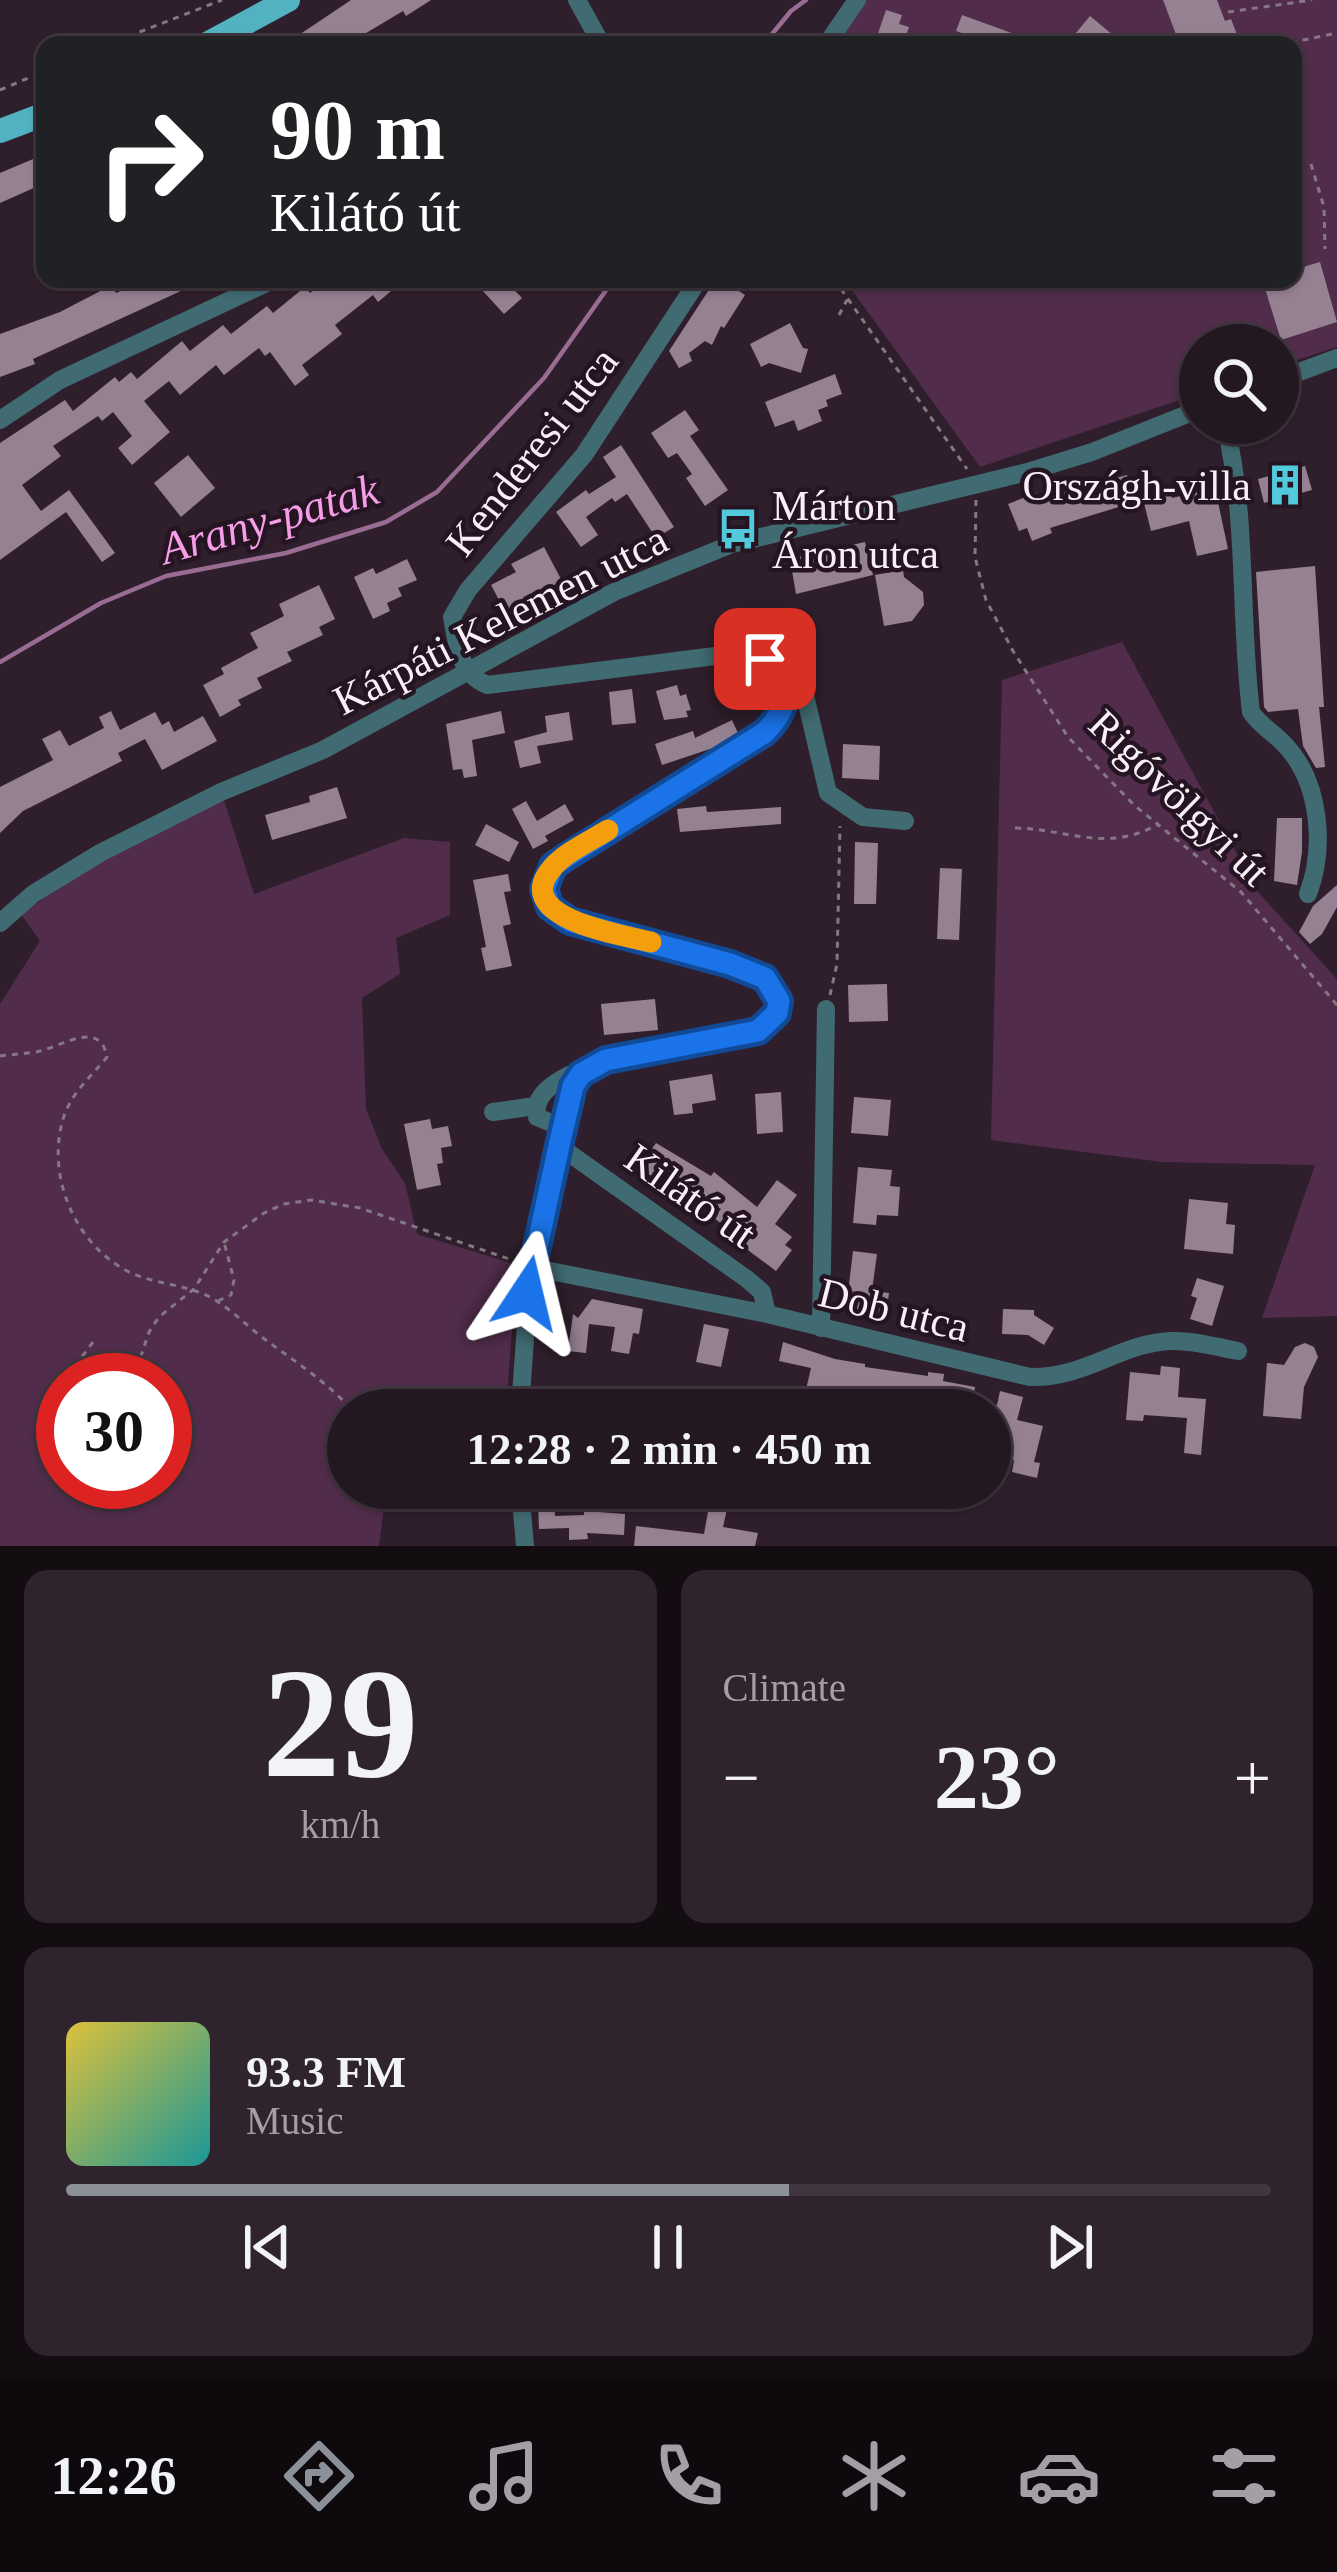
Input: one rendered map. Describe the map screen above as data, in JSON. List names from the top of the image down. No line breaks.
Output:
{"streets":{"street":["Kenderesi utca","Kárpáti Kelemen utca","Kilátó út","Dob utca"],"path":["Rigóvölgyi út"]},"crossings":[["Kenderesi utca","Kárpáti Kelemen utca"],["Kárpáti Kelemen utca","Rigóvölgyi út"],["Kilátó út","Dob utca"]],"water":["Arany-patak"],"places":{"building":["Országh-villa"],"bus stop":["Márton Áron utca"]},"page":{"turn":["90 m","Kilátó út"],"limit":"30","trip":"12:28 · 2 min · 450 m","tile":[["29","km/h"],"Climate"],"heat":["−","23°","+"],"song":["93.3 FM","Music"],"tabs":"12:26"}}
